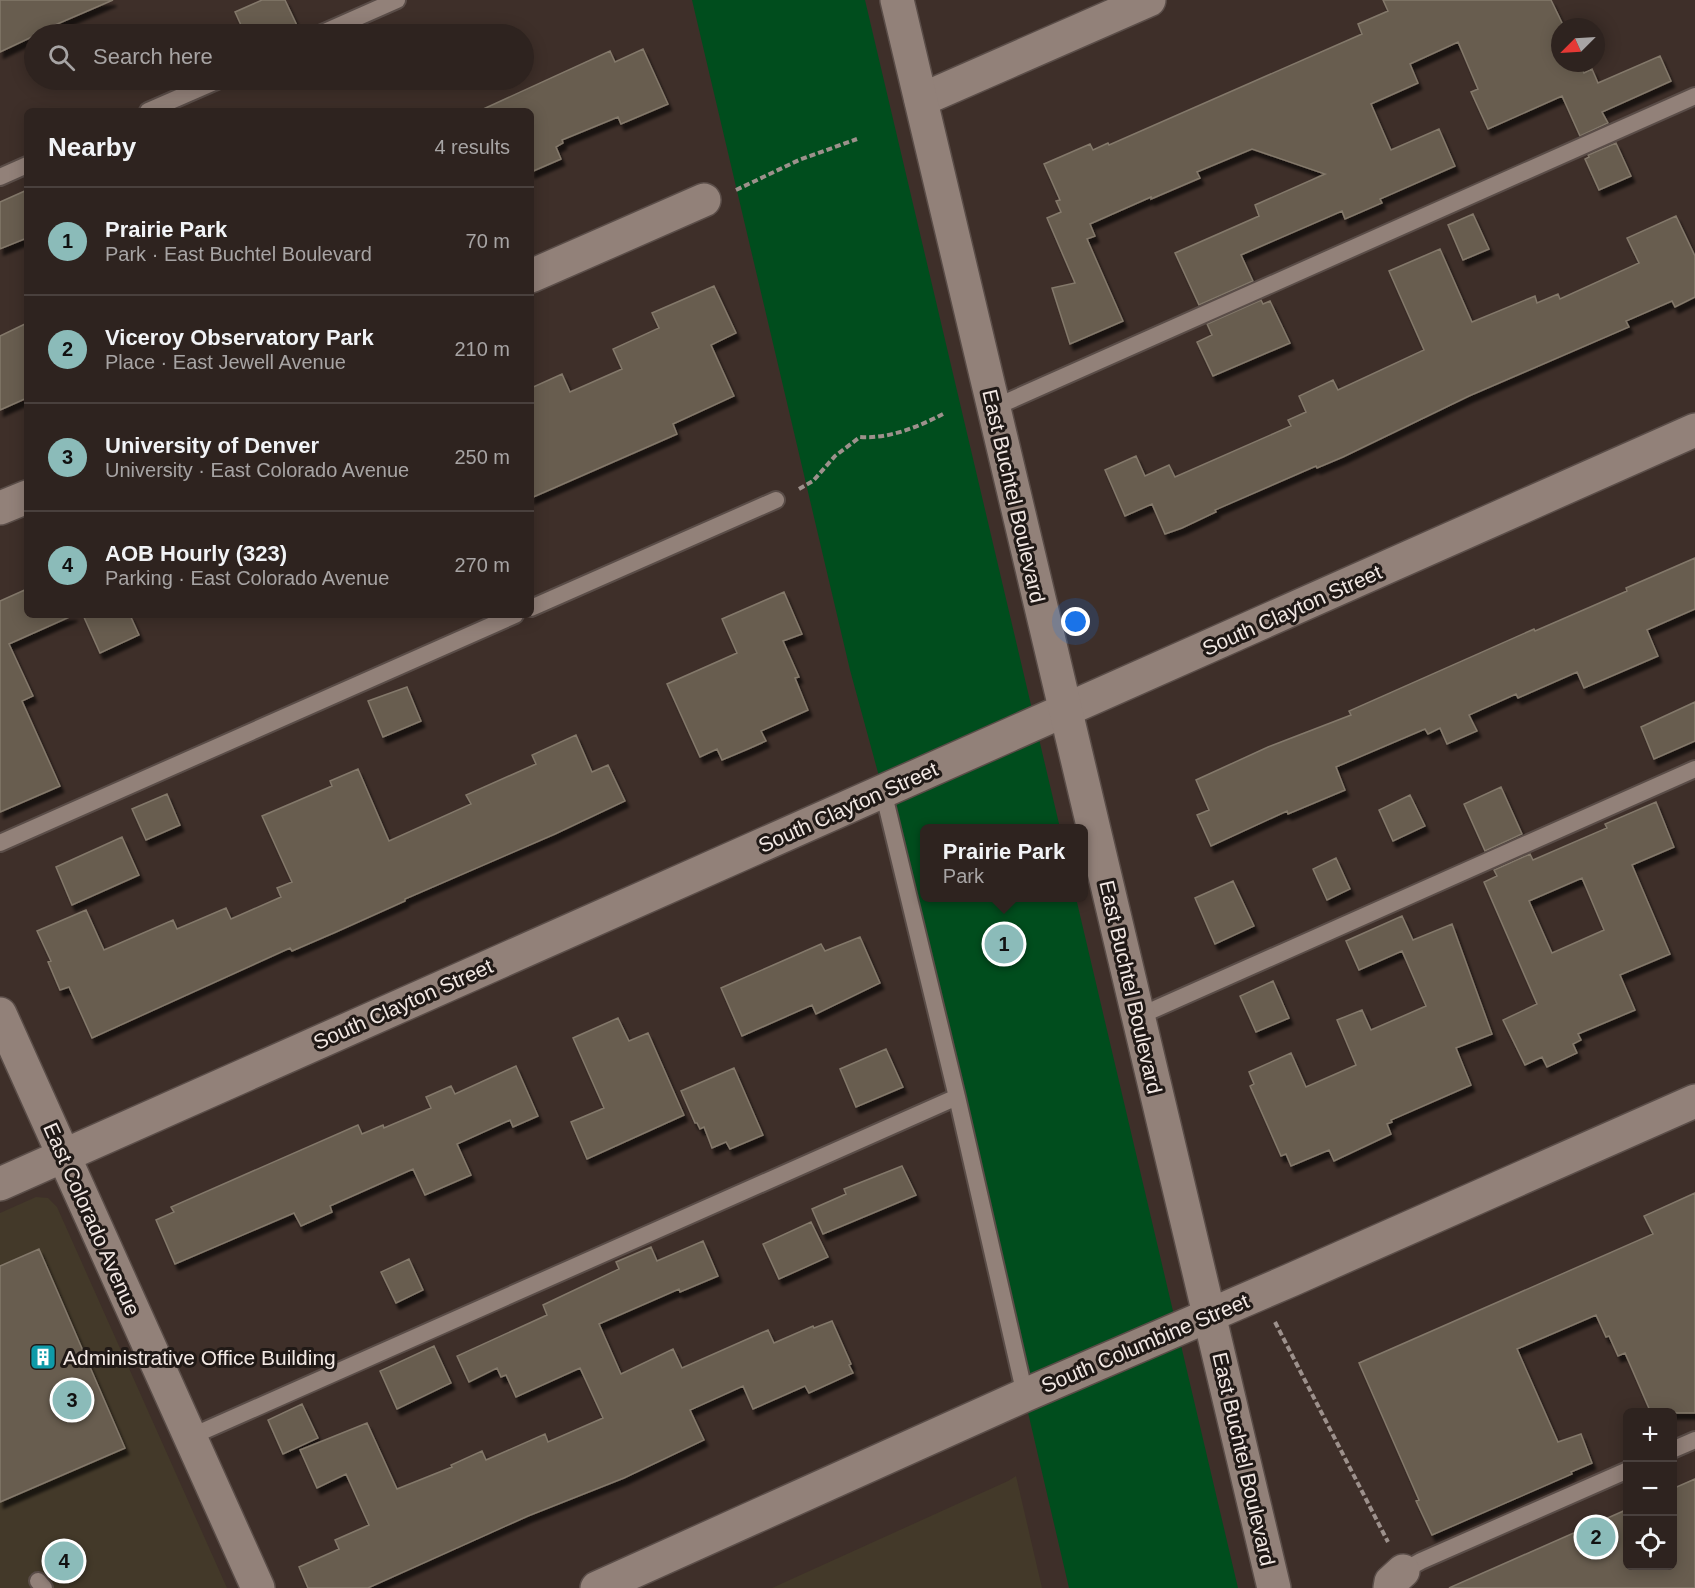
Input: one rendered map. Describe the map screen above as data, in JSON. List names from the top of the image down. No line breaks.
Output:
{"streets":{"street":["East Buchtel Boulevard","South Clayton Street","East Colorado Avenue","South Columbine Street"]},"crossings":[["East Buchtel Boulevard","South Clayton Street"],["East Buchtel Boulevard","South Columbine Street"],["South Clayton Street","East Colorado Avenue"]],"places":{"building":["Administrative Office Building"]},"north":"bottom left","page":{"search":"Search here","heading":["Nearby","4 results"],"list":[{"mark":"1","name":"Prairie Park","note":"Park · East Buchtel Boulevard","value":"70 m"},{"mark":"2","name":"Viceroy Observatory Park","note":"Place · East Jewell Avenue","value":"210 m"},{"mark":"3","name":"University of Denver","note":"University · East Colorado Avenue","value":"250 m"},{"mark":"4","name":"AOB Hourly (323)","note":"Parking · East Colorado Avenue","value":"270 m"}],"popup":["Prairie Park","Park"],"pins":["1","3","2","4"],"map_buttons":["+","−"]}}
